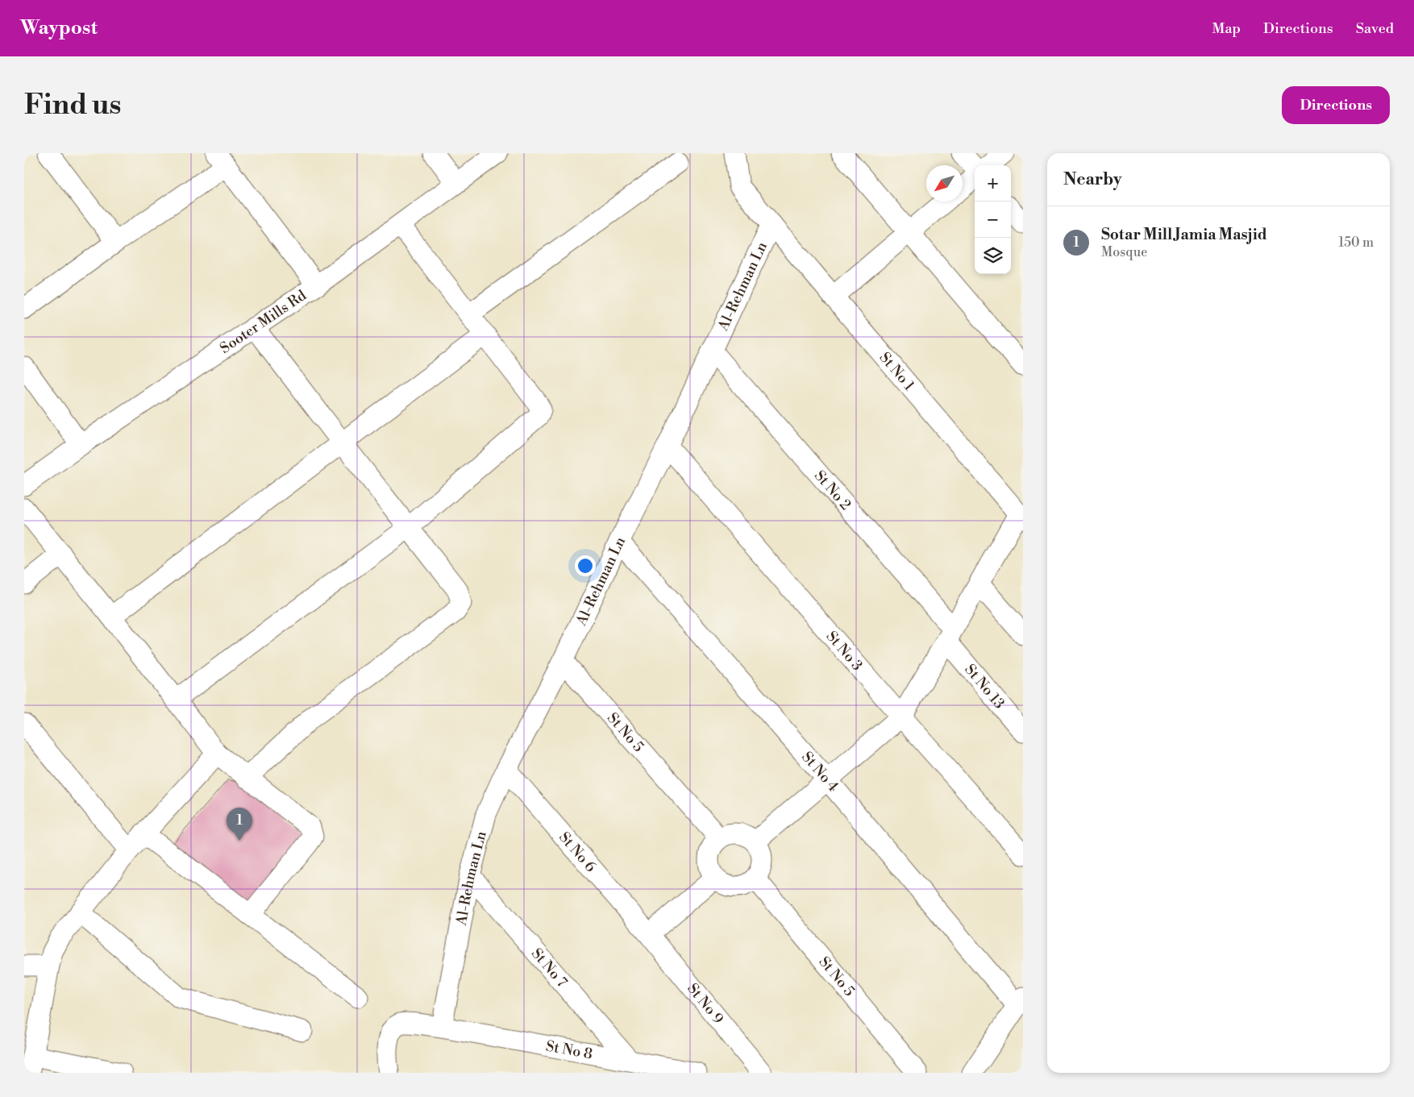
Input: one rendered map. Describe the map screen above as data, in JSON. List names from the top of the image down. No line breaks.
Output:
{"streets":{"street":["Al-Rehman Ln","Sooter Mills Rd","St No 1","St No 2","St No 3","St No 13","St No 5","St No 4","St No 6","St No 7","St No 9","St No 8"]},"crossings":[["Al-Rehman Ln","St No 1"],["Al-Rehman Ln","St No 2"],["Al-Rehman Ln","St No 3"],["Al-Rehman Ln","St No 5"],["Al-Rehman Ln","St No 4"],["Al-Rehman Ln","St No 6"],["Al-Rehman Ln","St No 7"],["Al-Rehman Ln","St No 8"],["St No 2","St No 13"],["St No 6","St No 9"],["St No 7","St No 8"]],"north":"bottom left","page":{"header":"Waypost","nav":["Map","Directions","Saved"],"buttons":"Directions","title":"Find us","heading":"Nearby","map_buttons":["+","−"],"list":[{"mark":"1","name":"Sotar Mill Jamia Masjid","note":"Mosque","value":"150 m"}],"pins":"1"}}
